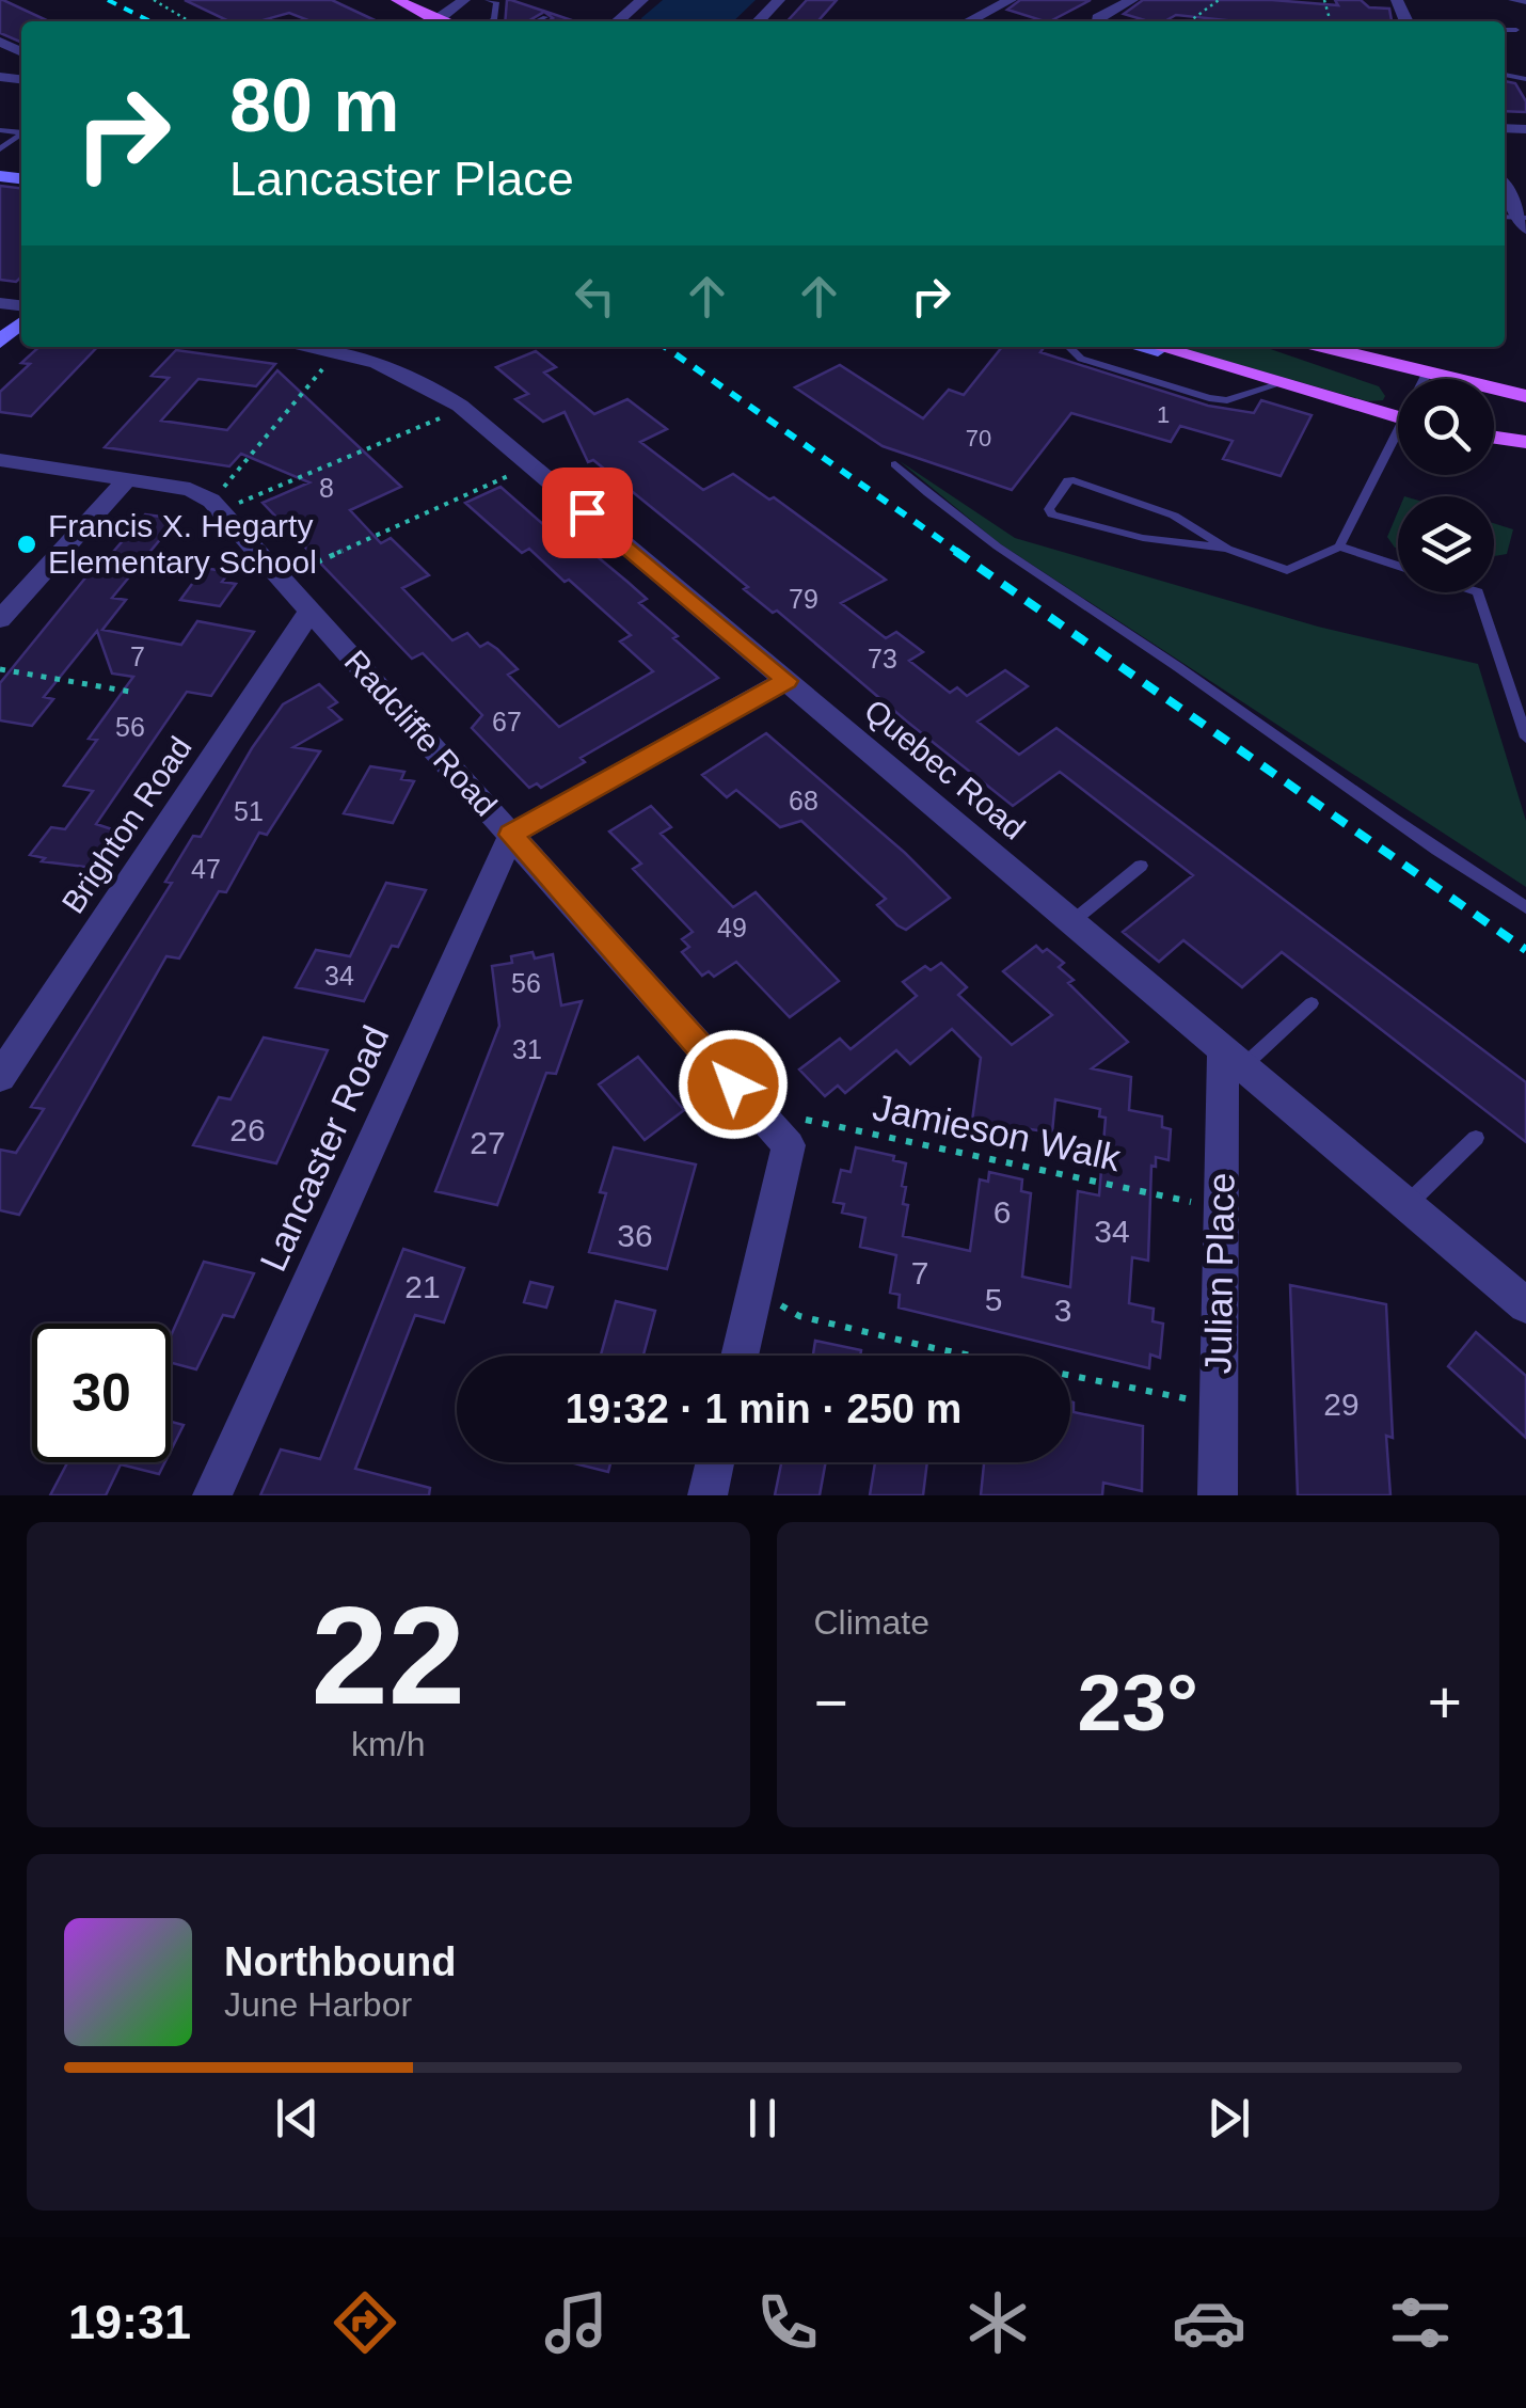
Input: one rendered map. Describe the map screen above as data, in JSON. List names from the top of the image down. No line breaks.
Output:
{"streets":{"street":["Radcliffe Road","Quebec Road","Brighton Road","Lancaster Road","Julian Place"],"path":["Jamieson Walk"]},"crossings":[["Radcliffe Road","Brighton Road"],["Radcliffe Road","Jamieson Walk"],["Radcliffe Road","Lancaster Road"],["Quebec Road","Julian Place"],["Jamieson Walk","Julian Place"]],"places":["Francis X. Hegarty Elementary School"],"house_numbers":["1","70","8","79","7","73","67","56","68","51","47","49","34","56","31","26","27","6","34","36","7","21","5","3","29"],"page":{"turn":["80 m","Lancaster Place"],"limit":"30","trip":"19:32 · 1 min · 250 m","tile":[["22","km/h"],"Climate"],"heat":["−","23°","+"],"song":["Northbound","June Harbor"],"tabs":"19:31"}}
